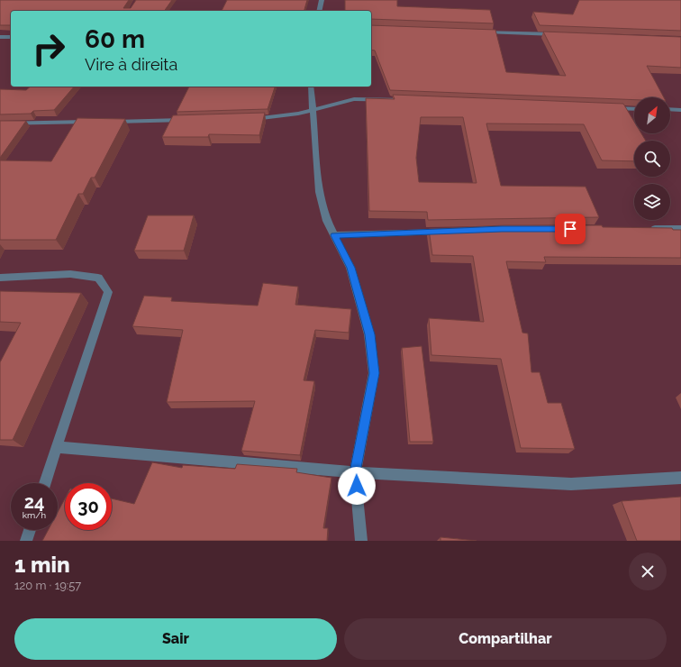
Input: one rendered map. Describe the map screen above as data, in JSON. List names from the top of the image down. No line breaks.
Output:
{"north":"top right","page":{"turn":["60 m","Vire à direita"],"speed":"24 km/h","limit":"30","heading":["1 min","120 m · 19:57"],"buttons":["Sair","Compartilhar"]}}
